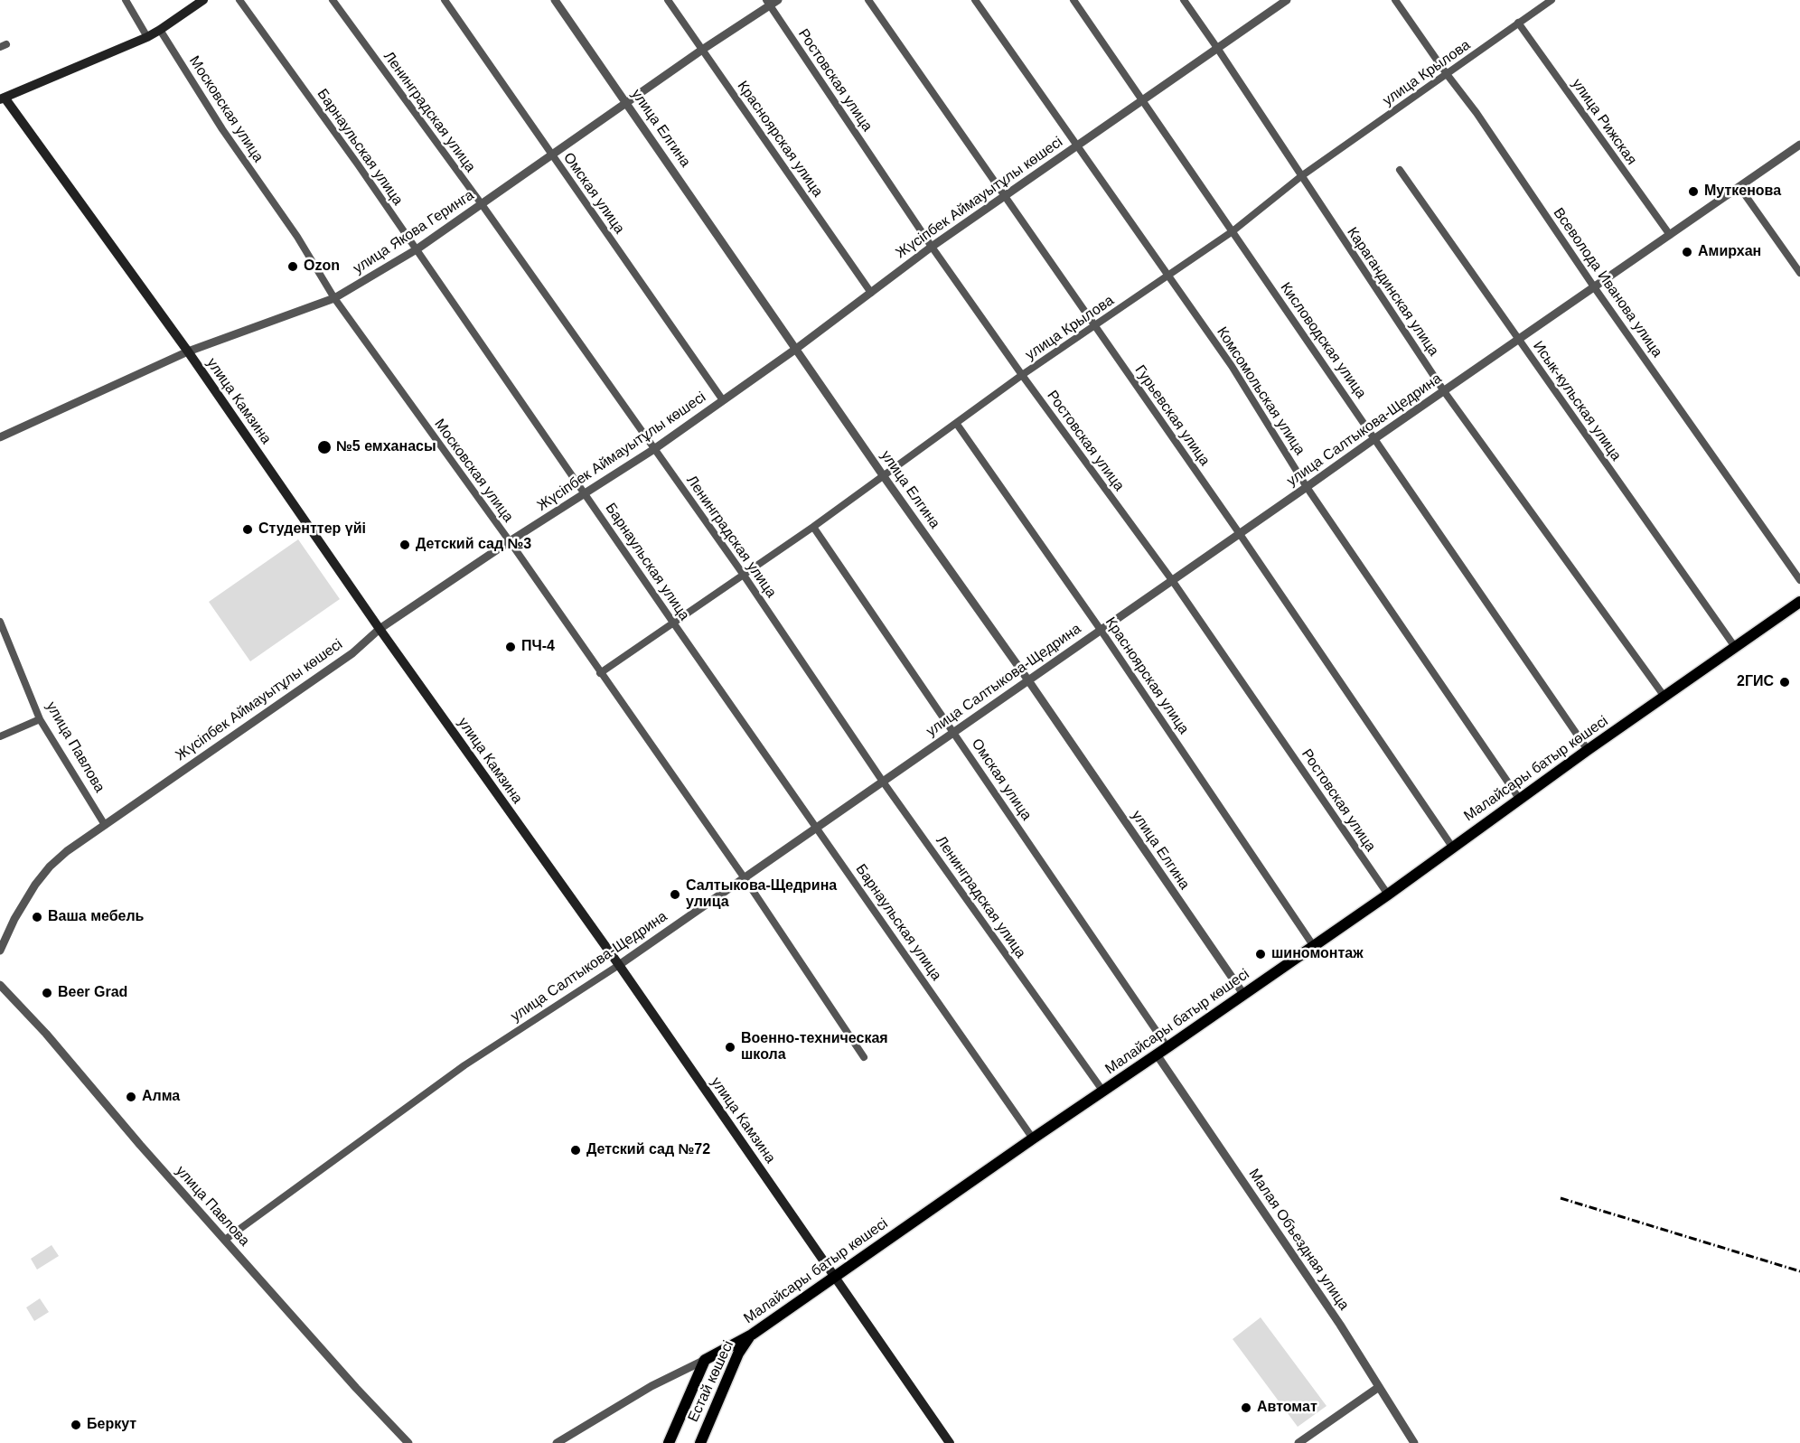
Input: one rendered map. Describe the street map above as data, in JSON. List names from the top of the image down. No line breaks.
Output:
{"streets":{"main road":["улица Камзина","Малайсары батыр көшесі","Естай көшесі"],"street":["улица Крылова","Ростовская улица","Московская улица","Ленинградская улица","улица Рижская","улица Елгина","Красноярская улица","Барнаульская улица","Омская улица","Жүсіпбек Аймауытұлы көшесі","улица Якова Геринга","Всеволода Иванова улица","Карагандинская улица","Кисловодская улица","Комсомольская улица","Исык-кульская улица","Гурьевская улица","улица Салтыкова-Щедрина","улица Павлова","Малая Объездная улица"]},"crossings":[["улица Крылова","Ростовская улица"],["улица Крылова","Московская улица"],["улица Крылова","Ленинградская улица"],["улица Крылова","улица Рижская"],["улица Крылова","улица Елгина"],["улица Крылова","Красноярская улица"],["улица Крылова","Барнаульская улица"],["улица Крылова","Омская улица"],["улица Крылова","Всеволода Иванова улица"],["улица Крылова","Карагандинская улица"],["улица Крылова","Кисловодская улица"],["улица Крылова","Комсомольская улица"],["улица Крылова","Гурьевская улица"],["Ростовская улица","Жүсіпбек Аймауытұлы көшесі"],["Ростовская улица","улица Якова Геринга"],["Ростовская улица","улица Салтыкова-Щедрина"],["Ростовская улица","Малайсары батыр көшесі"],["Московская улица","Жүсіпбек Аймауытұлы көшесі"],["Московская улица","улица Якова Геринга"],["Московская улица","улица Салтыкова-Щедрина"],["Ленинградская улица","Жүсіпбек Аймауытұлы көшесі"],["Ленинградская улица","улица Якова Геринга"],["Ленинградская улица","улица Салтыкова-Щедрина"],["Ленинградская улица","Малайсары батыр көшесі"],["улица Рижская","улица Салтыкова-Щедрина"],["улица Елгина","Жүсіпбек Аймауытұлы көшесі"],["улица Елгина","улица Якова Геринга"],["улица Елгина","улица Салтыкова-Щедрина"],["улица Елгина","Малайсары батыр көшесі"],["Красноярская улица","Жүсіпбек Аймауытұлы көшесі"],["Красноярская улица","улица Якова Геринга"],["Красноярская улица","улица Салтыкова-Щедрина"],["Красноярская улица","Малайсары батыр көшесі"],["Барнаульская улица","Жүсіпбек Аймауытұлы көшесі"],["Барнаульская улица","улица Якова Геринга"],["Барнаульская улица","улица Салтыкова-Щедрина"],["Барнаульская улица","Малайсары батыр көшесі"],["Омская улица","Жүсіпбек Аймауытұлы көшесі"],["Омская улица","улица Якова Геринга"],["Омская улица","улица Салтыкова-Щедрина"],["Омская улица","Малайсары батыр көшесі"],["Жүсіпбек Аймауытұлы көшесі","Карагандинская улица"],["Жүсіпбек Аймауытұлы көшесі","Кисловодская улица"],["Жүсіпбек Аймауытұлы көшесі","Комсомольская улица"],["Жүсіпбек Аймауытұлы көшесі","улица Камзина"],["Жүсіпбек Аймауытұлы көшесі","Гурьевская улица"],["Жүсіпбек Аймауытұлы көшесі","улица Павлова"],["улица Якова Геринга","улица Камзина"],["Всеволода Иванова улица","улица Салтыкова-Щедрина"],["Карагандинская улица","улица Салтыкова-Щедрина"],["Карагандинская улица","Малайсары батыр көшесі"],["Кисловодская улица","улица Салтыкова-Щедрина"],["Кисловодская улица","Малайсары батыр көшесі"],["Комсомольская улица","улица Салтыкова-Щедрина"],["Комсомольская улица","Малайсары батыр көшесі"],["улица Камзина","улица Салтыкова-Щедрина"],["улица Камзина","Малайсары батыр көшесі"],["Исык-кульская улица","улица Салтыкова-Щедрина"],["Исык-кульская улица","Малайсары батыр көшесі"],["Гурьевская улица","улица Салтыкова-Щедрина"],["Гурьевская улица","Малайсары батыр көшесі"],["улица Салтыкова-Щедрина","улица Павлова"],["Малайсары батыр көшесі","Малая Объездная улица"],["Малайсары батыр көшесі","Естай көшесі"]],"places":["Муткенова","Амирхан","Ozon","№5 емханасы","Студенттер үйі","Детский сад №3","ПЧ-4","2ГИС","Салтыкова-Щедрина улица","Ваша мебель","шиномонтаж","Beer Grad","Военно-техническая школа","Алма","Детский сад №72","Автомат","Беркут"]}
